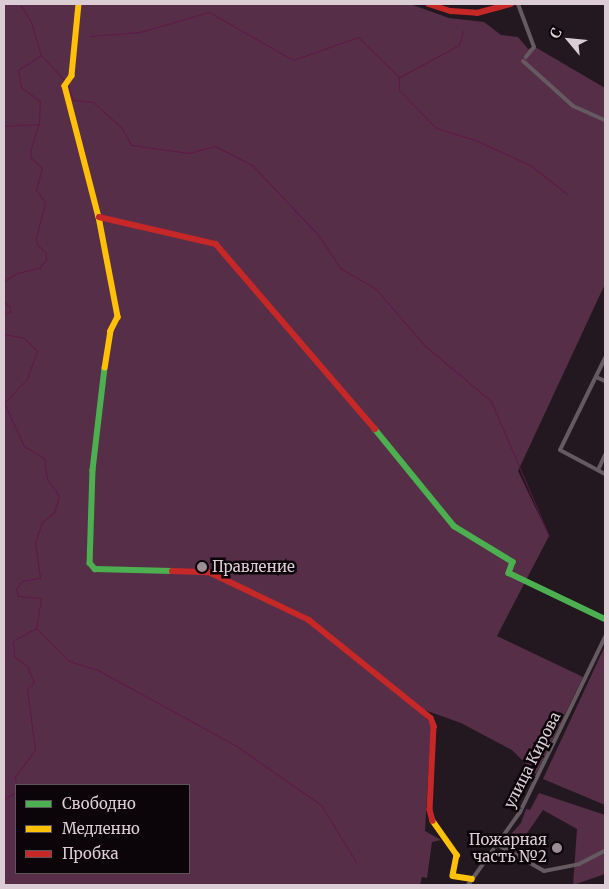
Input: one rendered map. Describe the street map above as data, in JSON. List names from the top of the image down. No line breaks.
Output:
{"streets":{"street":["улица Кирова"]},"places":["Правление","Пожарная часть №2"],"legend":["Свободно","Медленно","Пробка"],"north":"top left"}
